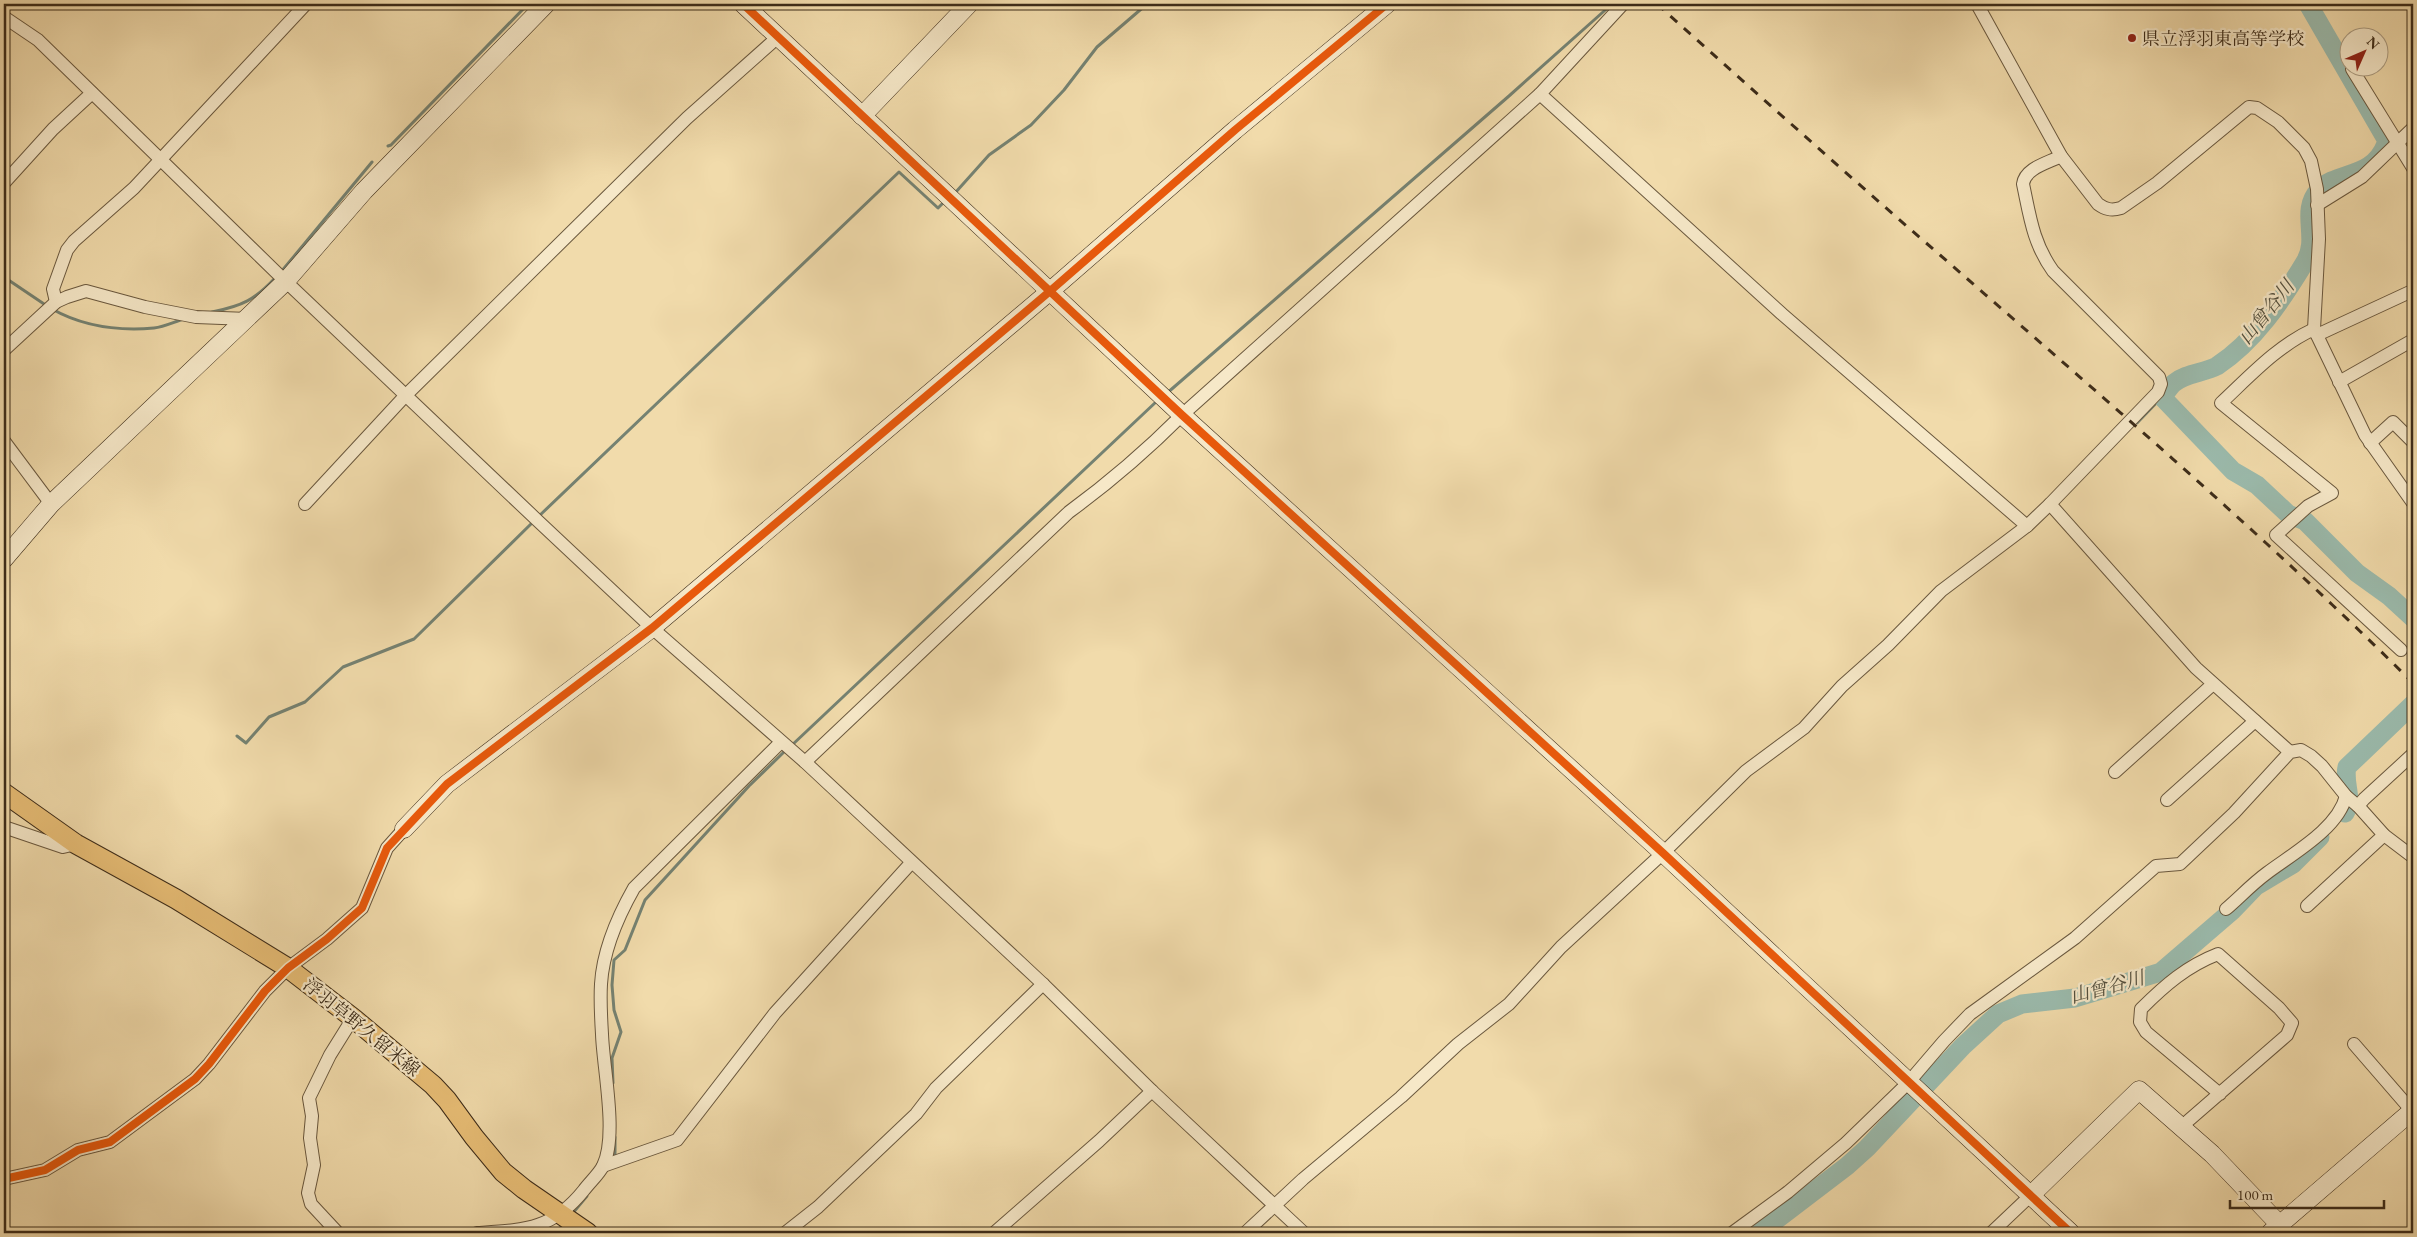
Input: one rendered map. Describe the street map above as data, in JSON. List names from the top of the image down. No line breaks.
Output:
{"streets":{"main road":["浮羽草野久留米線"]},"water":["山曾谷川"],"places":["県立浮羽東高等学校"],"scale_bar":"100 m","north":"top right"}
